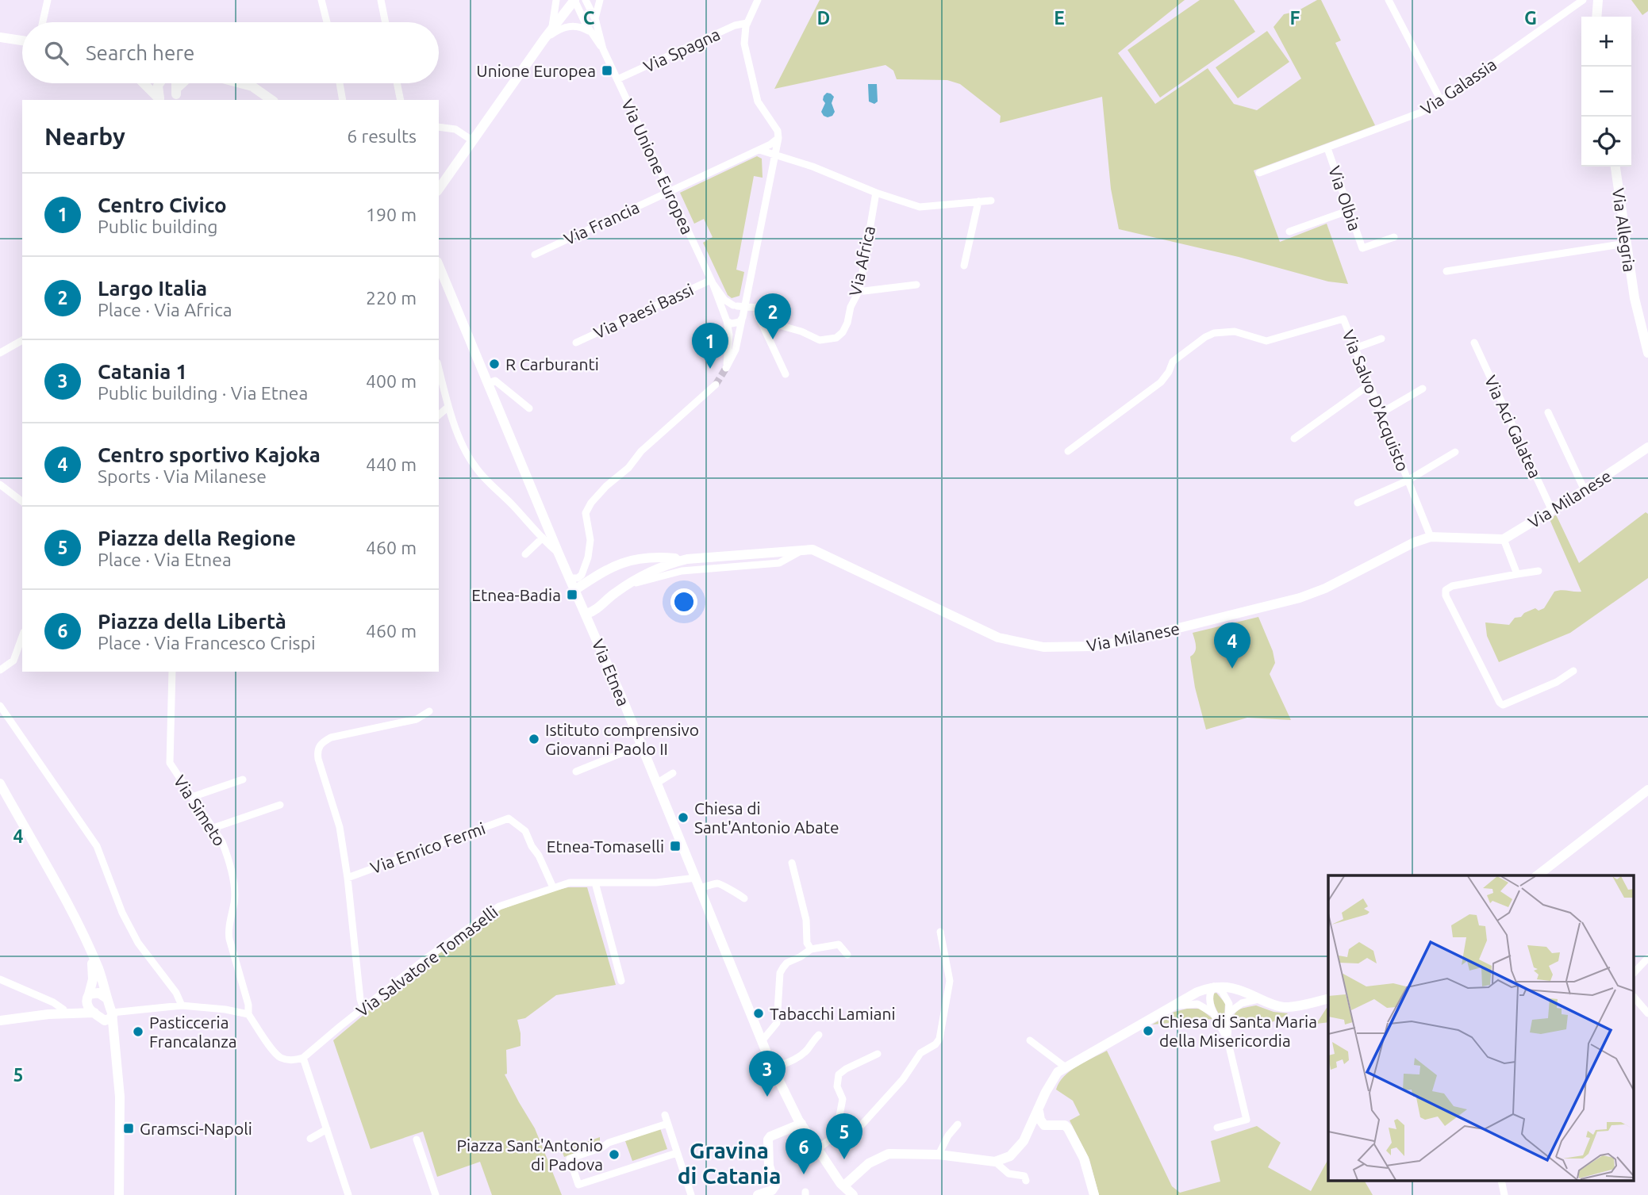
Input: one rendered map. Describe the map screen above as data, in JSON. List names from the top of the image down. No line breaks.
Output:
{"streets":{"main road":["Via Allegria","Via Milanese","Via Etnea"],"street":["Via Spagna","Via Galassia","Via Unione Europea","Via Olbia","Via Francia","Via Africa","Via Paesi Bassi","Via Salvo D'Acquisto","Via Aci Galatea","Via Simeto","Via Enrico Fermi","Via Salvatore Tomaselli"]},"crossings":[["Via Spagna","Via Unione Europea"],["Via Galassia","Via Olbia"],["Via Unione Europea","Via Francia"],["Via Unione Europea","Via Paesi Bassi"],["Via Salvo D'Acquisto","Via Milanese"],["Via Aci Galatea","Via Milanese"],["Via Milanese","Via Etnea"],["Via Etnea","Via Salvatore Tomaselli"],["Via Enrico Fermi","Via Salvatore Tomaselli"]],"districts":["Gravina di Catania"],"places":{"transit":["Unione Europea","Etnea-Badia","Etnea-Tomaselli","Gramsci-Napoli"],"other":["R Carburanti","Istituto comprensivo Giovanni Paolo II","Chiesa di Sant'Antonio Abate","Tabacchi Lamiani","Chiesa di Santa Maria della Misericordia","Pasticceria Francalanza","Piazza Sant'Antonio di Padova"]},"page":{"map_buttons":["+","−"],"search":"Search here","heading":["Nearby","6 results"],"list":[{"mark":"1","name":"Centro Civico","note":"Public building","value":"190 m"},{"mark":"2","name":"Largo Italia","note":"Place · Via Africa","value":"220 m"},{"mark":"3","name":"Catania 1","note":"Public building · Via Etnea","value":"400 m"},{"mark":"4","name":"Centro sportivo Kajoka","note":"Sports · Via Milanese","value":"440 m"},{"mark":"5","name":"Piazza della Regione","note":"Place · Via Etnea","value":"460 m"},{"mark":"6","name":"Piazza della Libertà","note":"Place · Via Francesco Crispi","value":"460 m"}],"pins":["2","1","4","3","5","6"]},"grid":{"columns":["C","D","E","F","G"],"rows":["4","5"]}}
